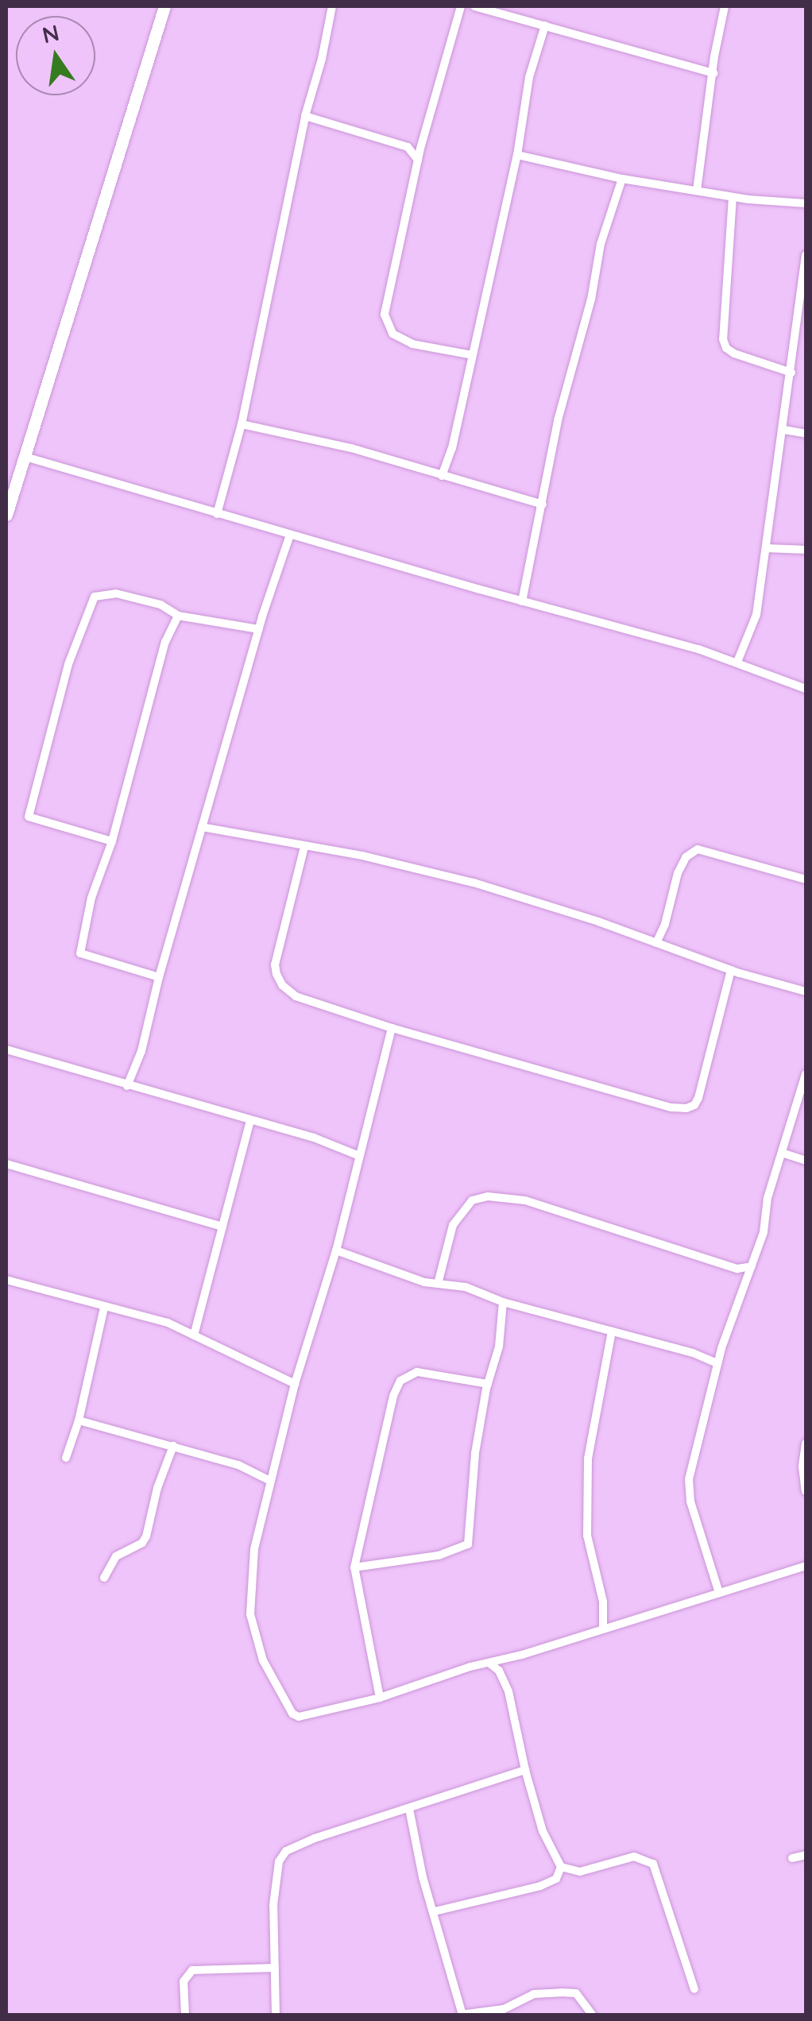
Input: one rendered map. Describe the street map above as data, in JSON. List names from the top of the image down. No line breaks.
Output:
{"north":"top"}
